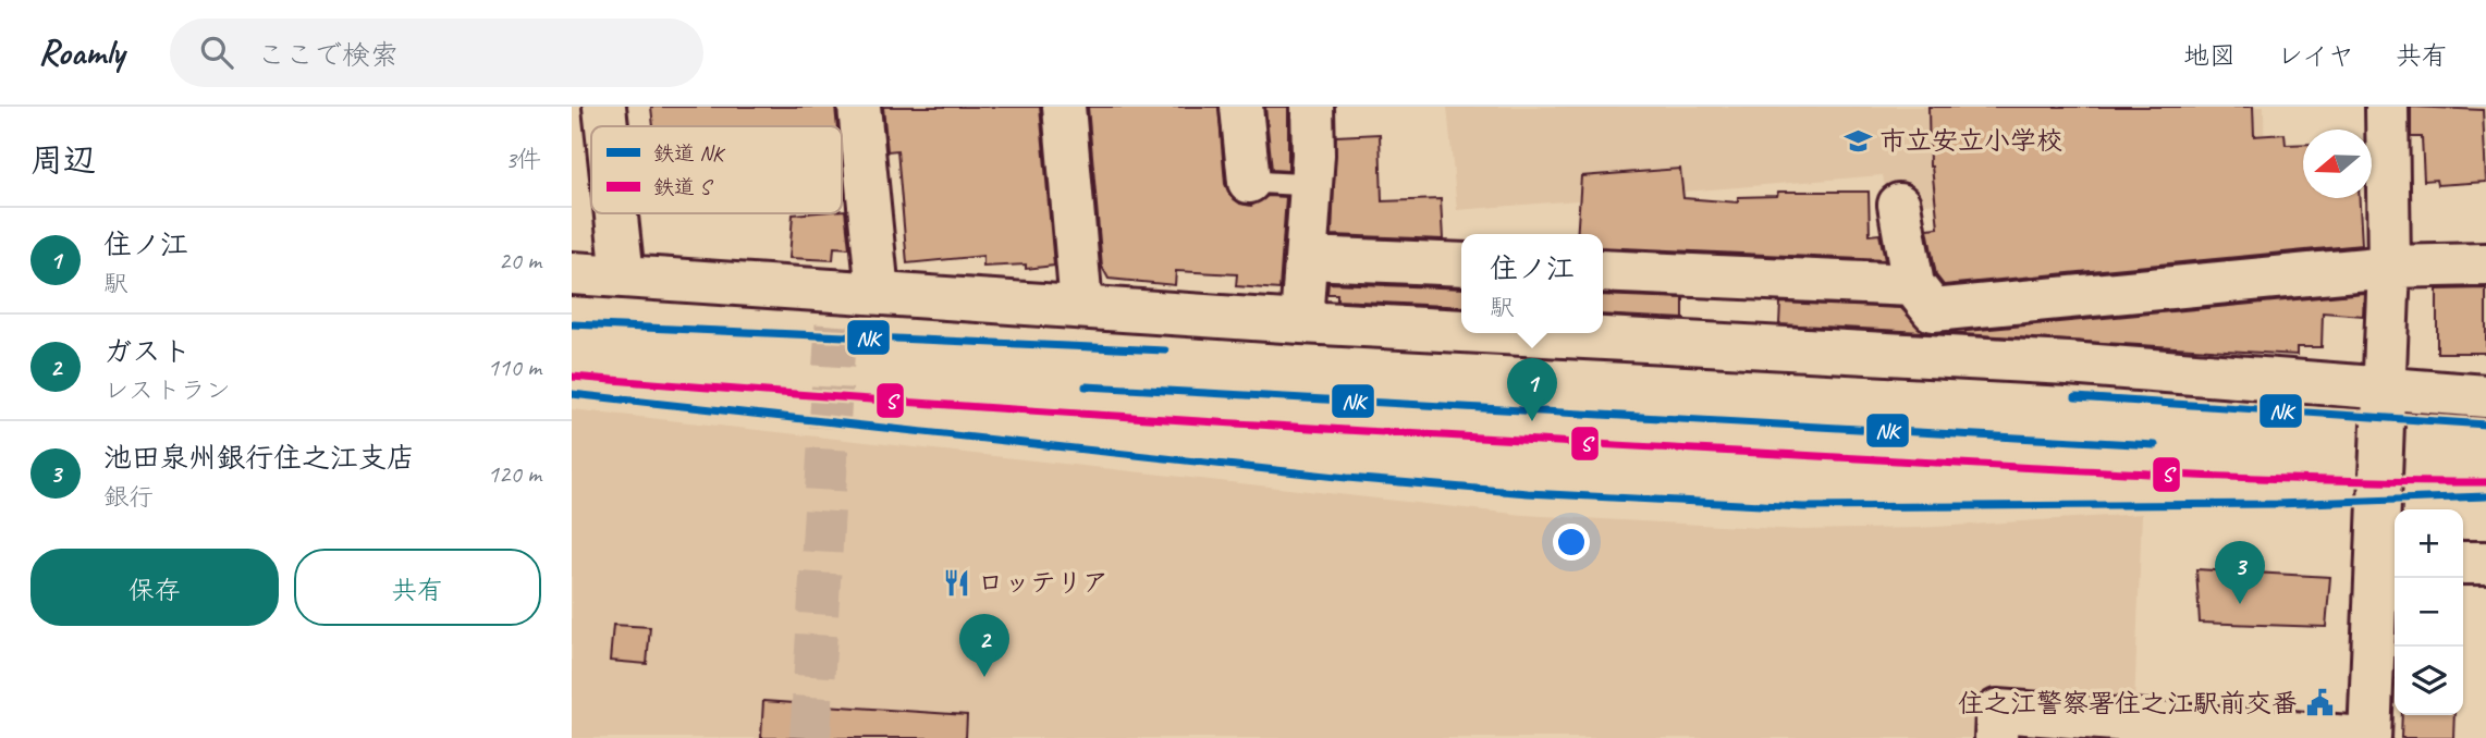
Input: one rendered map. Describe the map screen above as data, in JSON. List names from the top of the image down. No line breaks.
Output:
{"places":{"school or university":["市立安立小学校"],"restaurant":["ロッテリア"],"public building":["住之江警察署住之江駅前交番"]},"lines":["rail line NK","rail line S"],"legend":["鉄道 NK","鉄道 S"],"north":"left","page":{"header":"Roamly","search":"ここで検索","nav":["地図","レイヤ","共有"],"heading":["周辺","3件"],"list":[{"mark":"1","name":"住ノ江","note":"駅","value":"20 m"},{"mark":"2","name":"ガスト","note":"レストラン","value":"110 m"},{"mark":"3","name":"池田泉州銀行住之江支店","note":"銀行","value":"120 m"}],"popup":["住ノ江","駅"],"pins":["1","3","2"],"map_buttons":["+","−"],"buttons":["保存","共有"]}}
